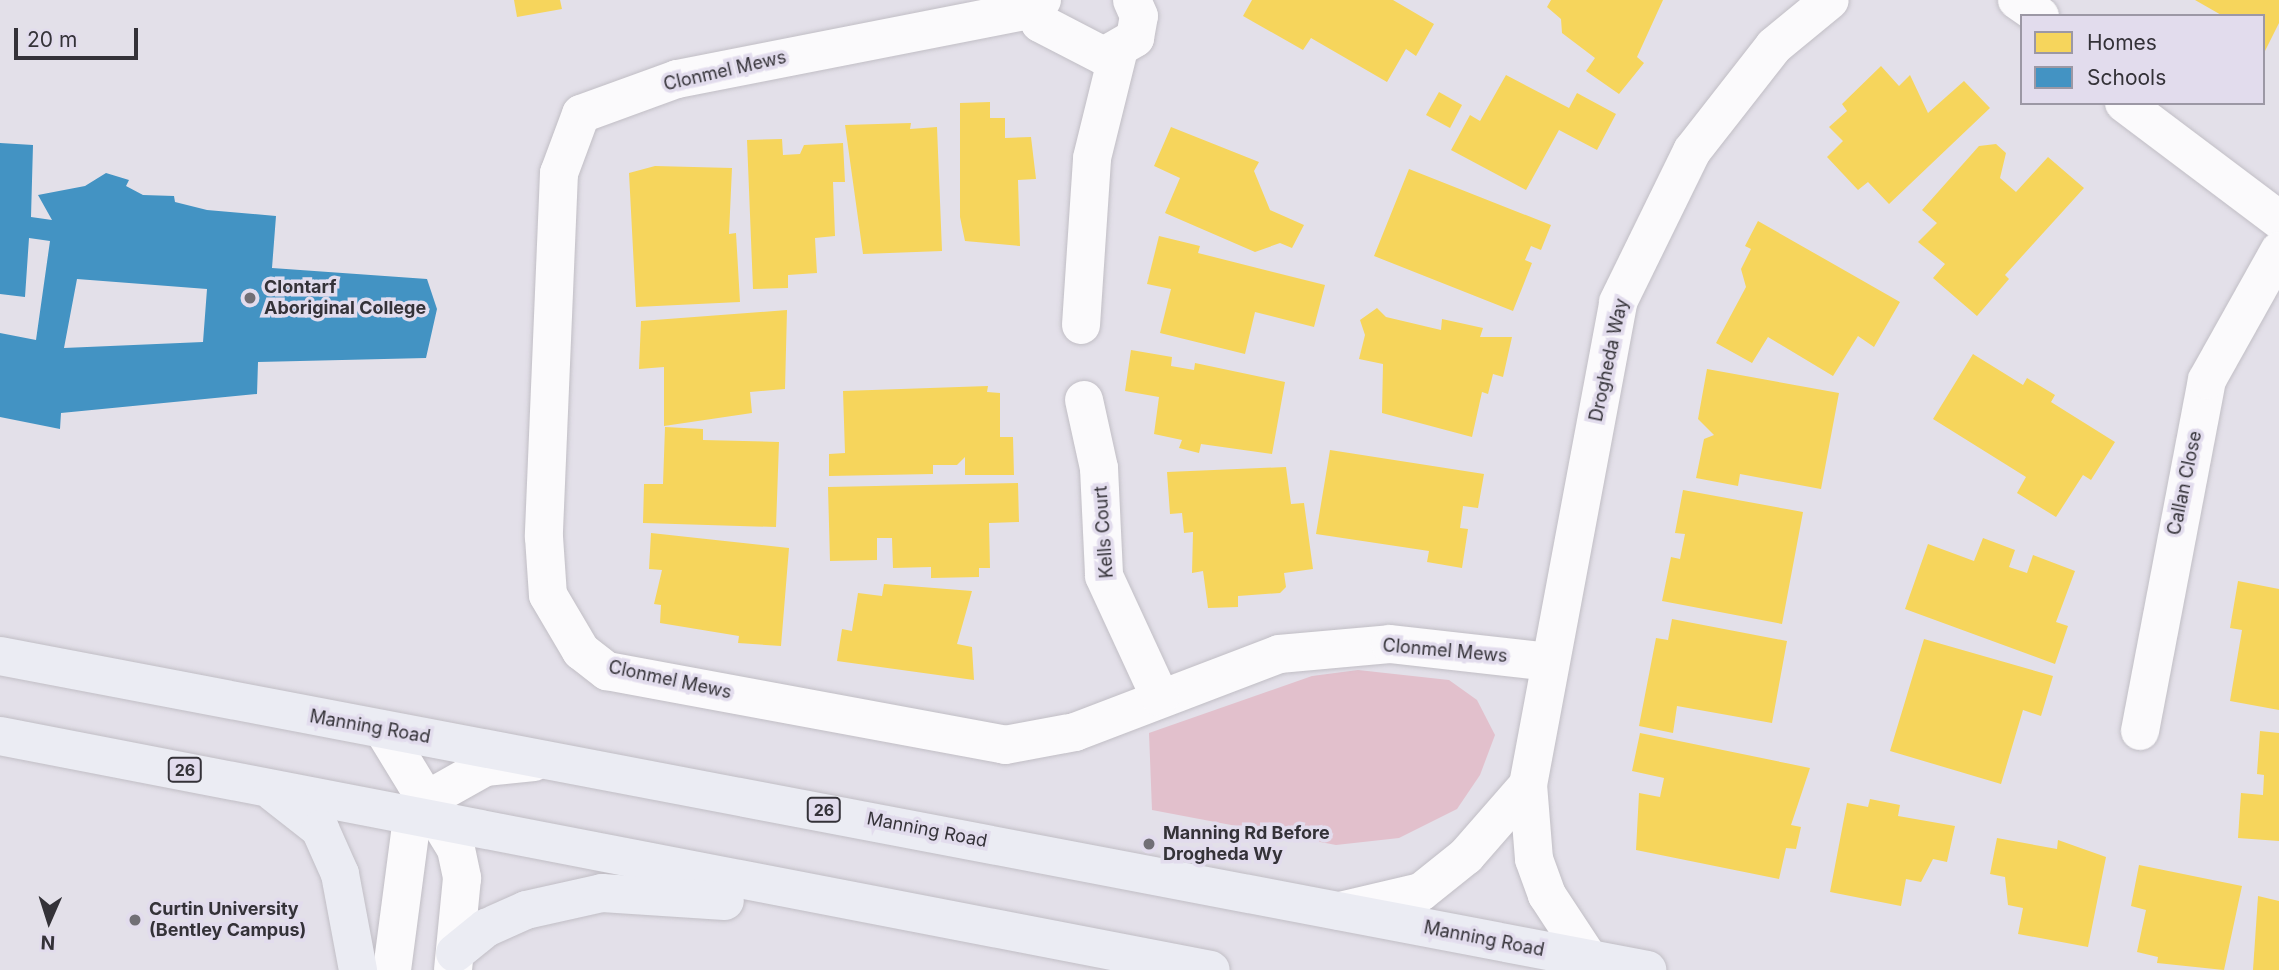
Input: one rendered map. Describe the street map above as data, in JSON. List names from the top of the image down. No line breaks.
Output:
{"streets":{"main road":["Manning Road","26"],"street":["Clonmel Mews","Drogheda Way","Callan Close","Kells Court"]},"crossings":[["Clonmel Mews","Drogheda Way"],["Clonmel Mews","Kells Court"],["Drogheda Way","Manning Road"]],"places":["Clontarf Aboriginal College","Manning Rd Before Drogheda Wy","Curtin University (Bentley Campus)"],"legend":["Homes","Schools"],"scale_bar":"20 m","north":"bottom"}
